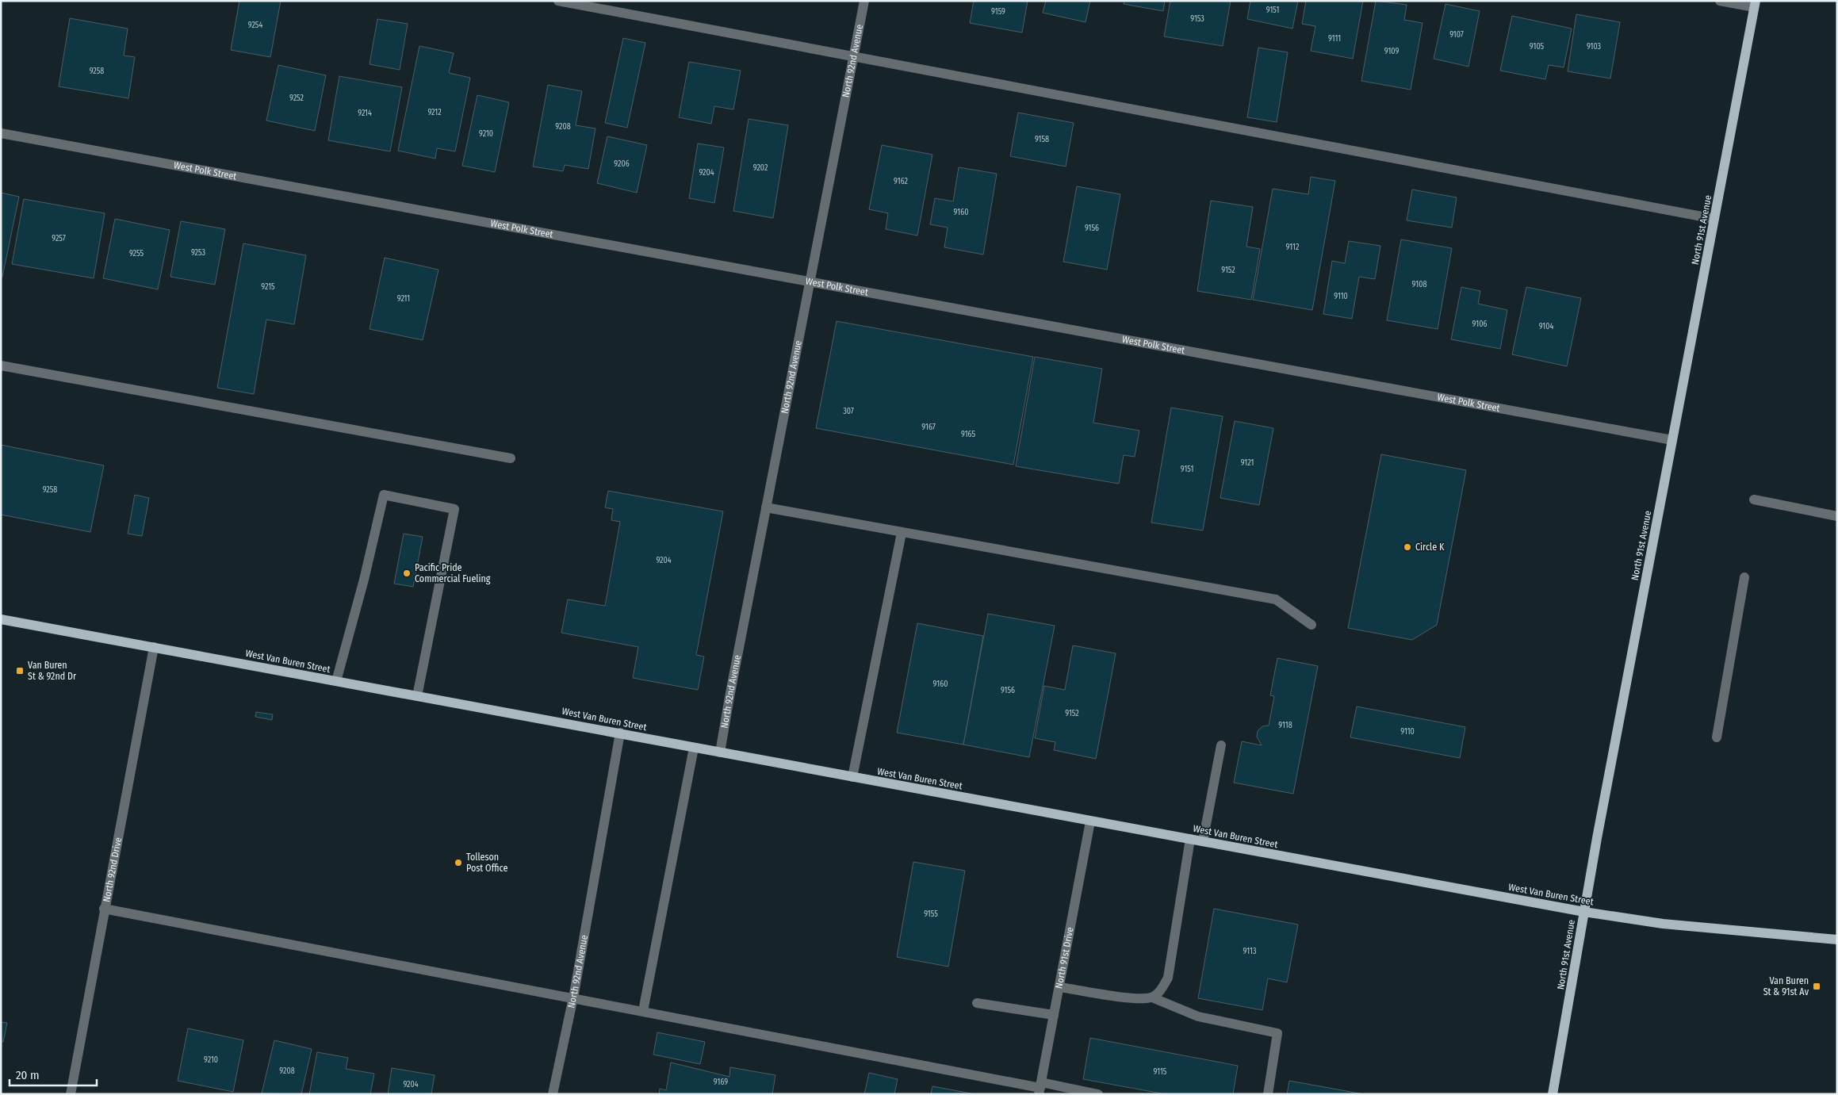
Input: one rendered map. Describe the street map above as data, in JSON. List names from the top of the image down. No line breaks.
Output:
{"streets":{"main road":["North 91st Avenue","West Van Buren Street"],"street":["North 92nd Avenue","West Polk Street","North 92nd Drive","North 91st Drive"]},"crossings":[["North 92nd Avenue","West Polk Street"],["North 92nd Avenue","West Van Buren Street"],["West Polk Street","North 91st Avenue"],["North 91st Avenue","West Van Buren Street"],["West Van Buren Street","North 92nd Drive"],["West Van Buren Street","North 91st Drive"]],"places":{"other":["Circle K","Pacific Pride Commercial Fueling","Tolleson Post Office"],"transit":["Van Buren St & 92nd Dr","Van Buren St & 91st Av"]},"house_numbers":["9151","9159","9153","9254","9107","9111","9105","9103","9109","9258","9252","9212","9214","9208","9210","9158","9206","9202","9204","9162","9160","9156","9257","9112","9253","9255","9152","9108","9215","9110","9211","9106","9104","307","9167","9165","9121","9151","9258","9204","9160","9156","9152","9118","9110","9155","9113","9210","9208","9115","9169","9204"],"scale_bar":"20 m"}
